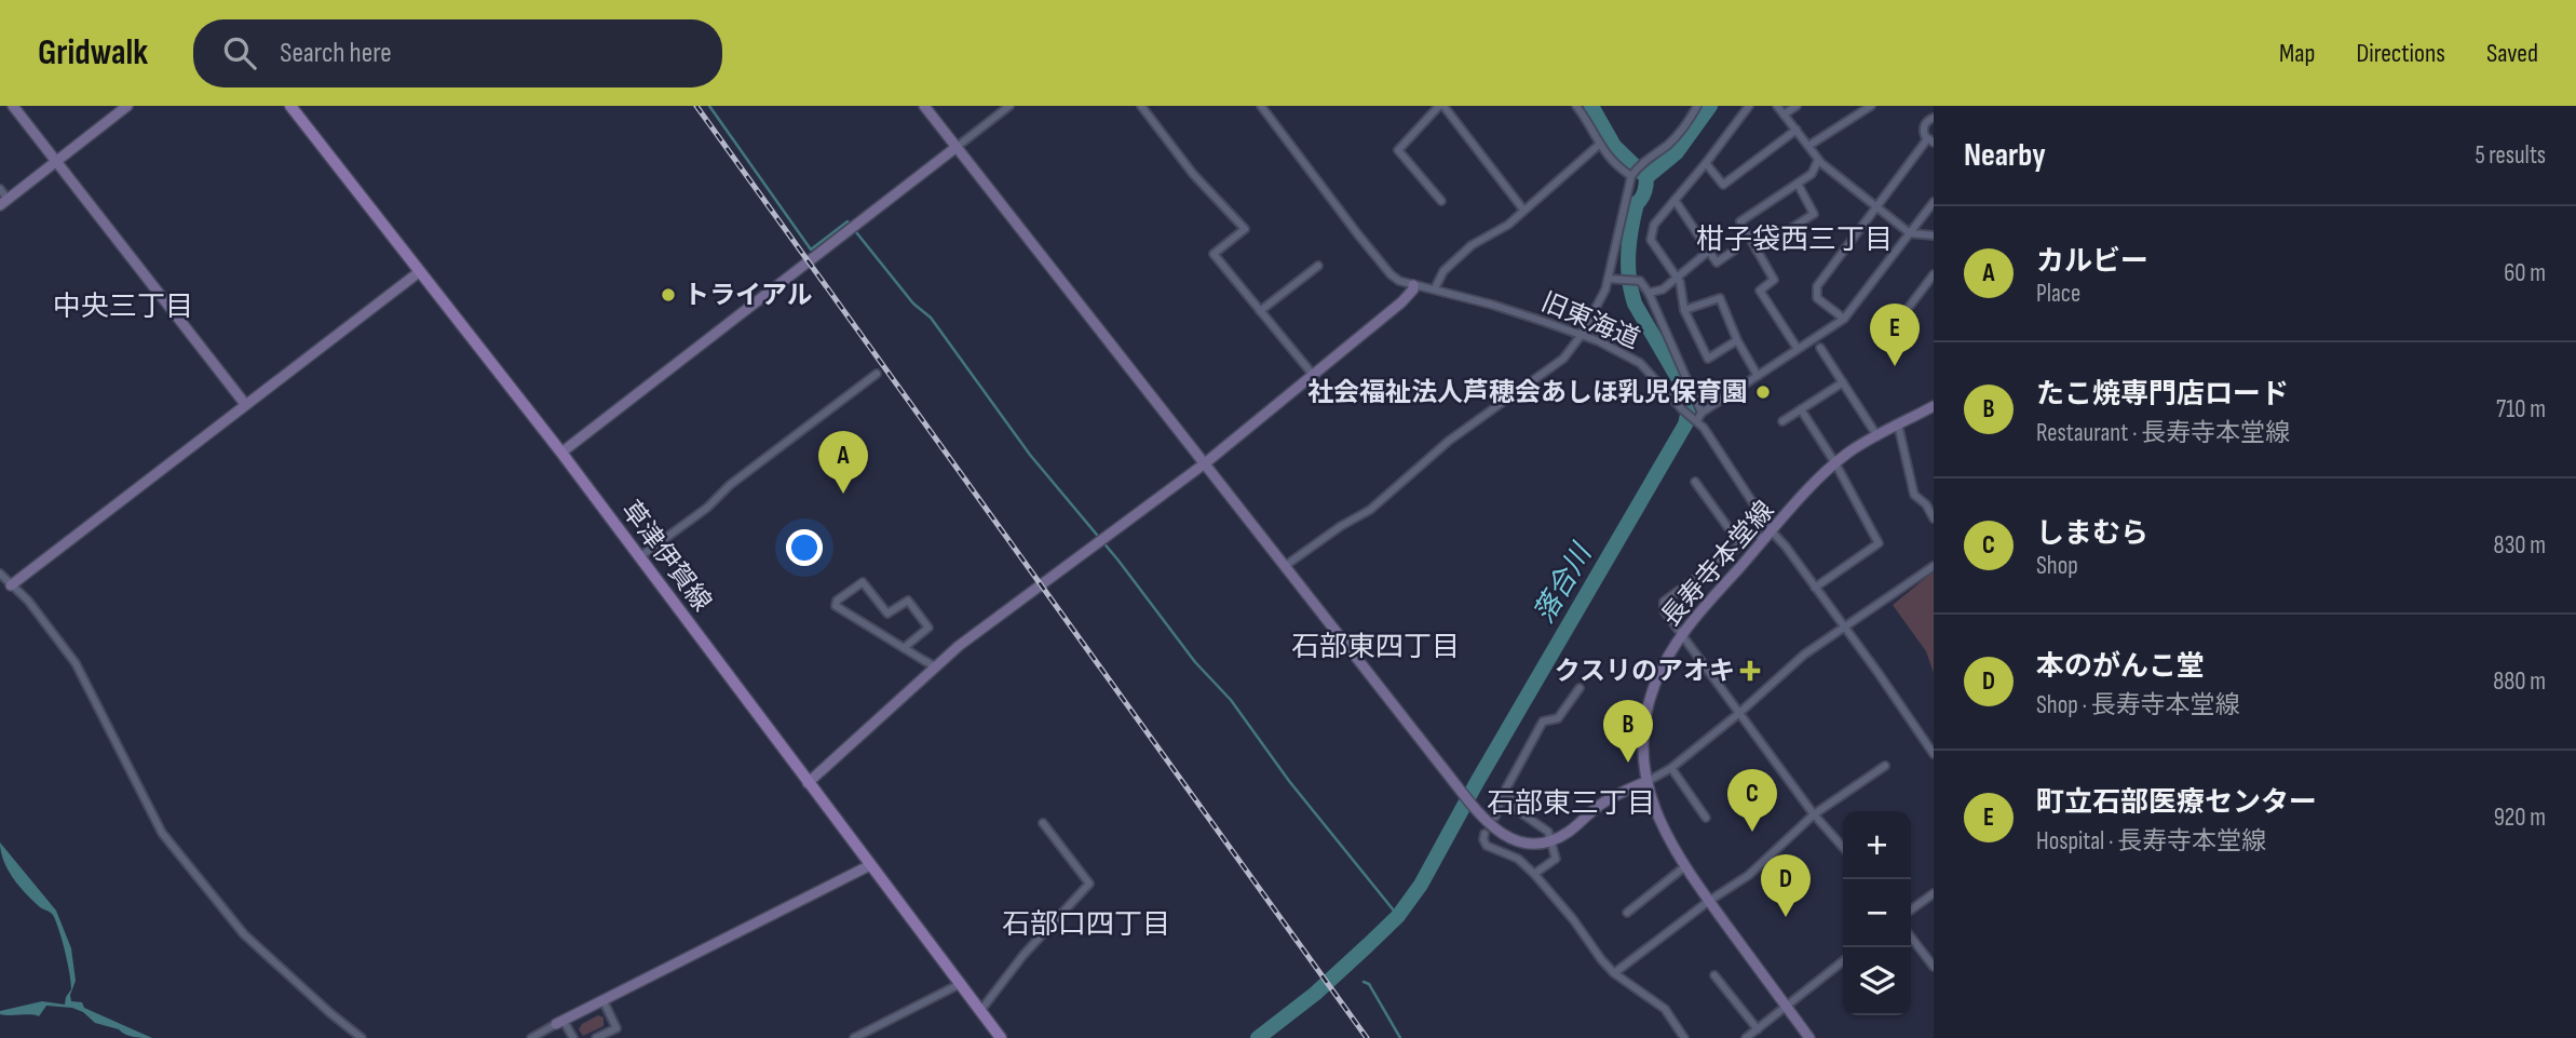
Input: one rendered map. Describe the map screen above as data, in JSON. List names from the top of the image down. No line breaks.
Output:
{"streets":{"main road":["草津伊賀線"],"street":["旧東海道","長寿寺本堂線"]},"crossings":[["旧東海道","長寿寺本堂線"]],"districts":["柑子袋西三丁目","中央三丁目","石部東四丁目","石部東三丁目","石部口四丁目"],"water":["落合川"],"places":{"other":["トライアル","社会福祉法人芦穂会あしほ乳児保育園"],"health":["クスリのアオキ"]},"page":{"header":"Gridwalk","search":"Search here","nav":["Map","Directions","Saved"],"heading":["Nearby","5 results"],"list":[{"mark":"A","name":"カルビー","note":"Place","value":"60 m"},{"mark":"B","name":"たこ焼専門店ロード","note":"Restaurant · 長寿寺本堂線","value":"710 m"},{"mark":"C","name":"しまむら","note":"Shop","value":"830 m"},{"mark":"D","name":"本のがんこ堂","note":"Shop · 長寿寺本堂線","value":"880 m"},{"mark":"E","name":"町立石部医療センター","note":"Hospital · 長寿寺本堂線","value":"920 m"}],"pins":["E","A","B","C","D"],"map_buttons":["+","−"]}}
